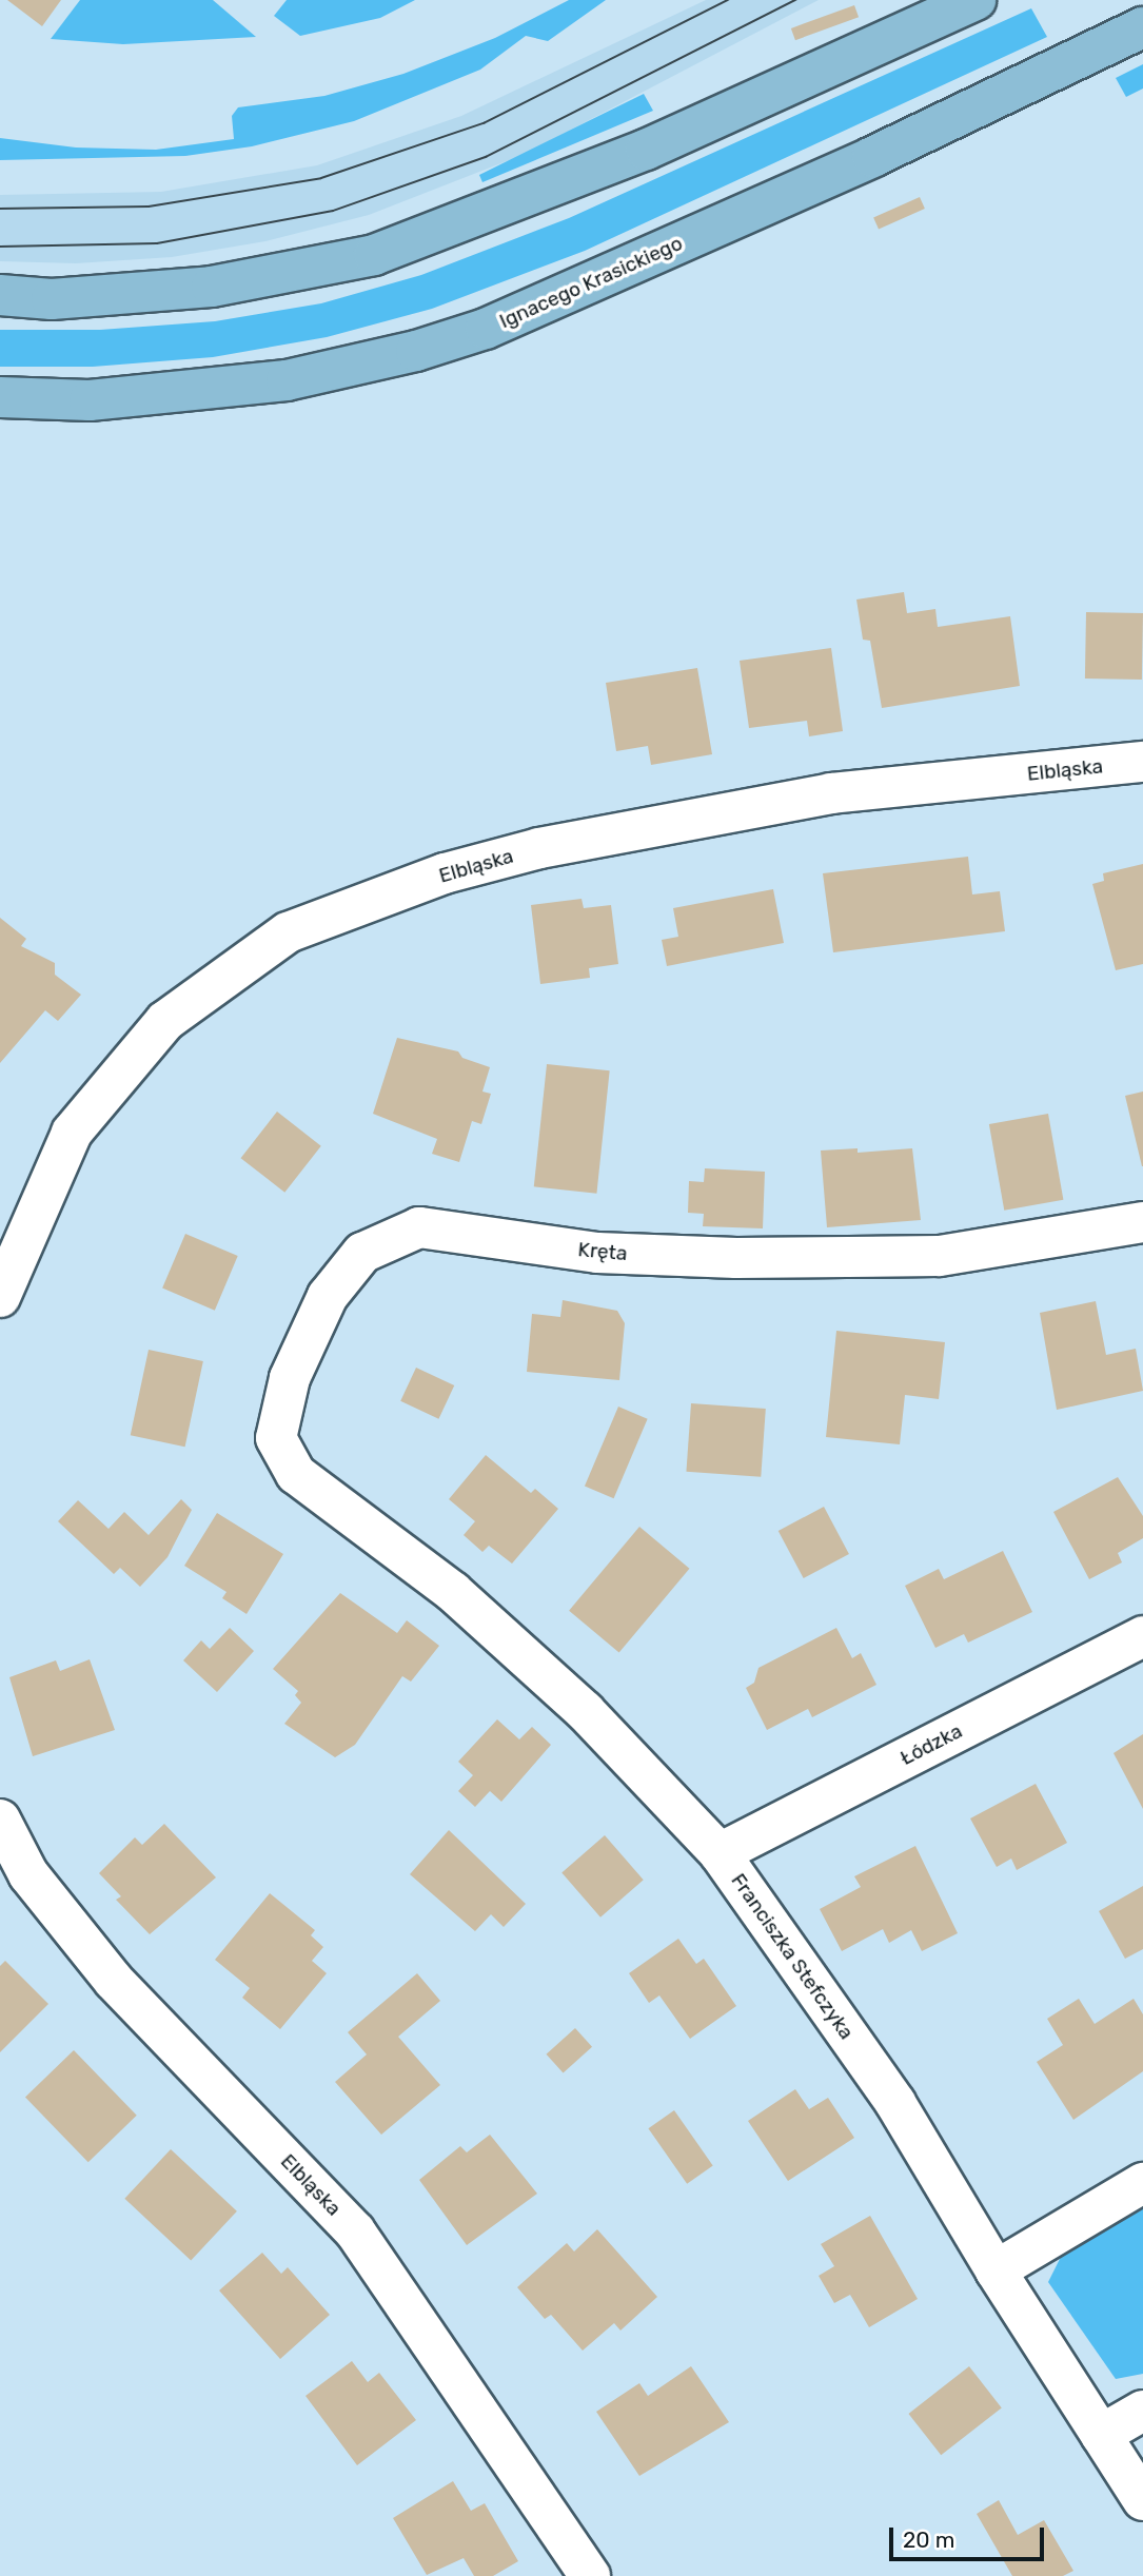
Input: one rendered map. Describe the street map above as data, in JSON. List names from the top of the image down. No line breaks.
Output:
{"streets":{"main road":["Ignacego Krasickiego"],"street":["Elbląska","Kręta","Łódzka","Franciszka Stefczyka"]},"crossings":[["Kręta","Franciszka Stefczyka"],["Łódzka","Franciszka Stefczyka"]],"scale_bar":"20 m"}
